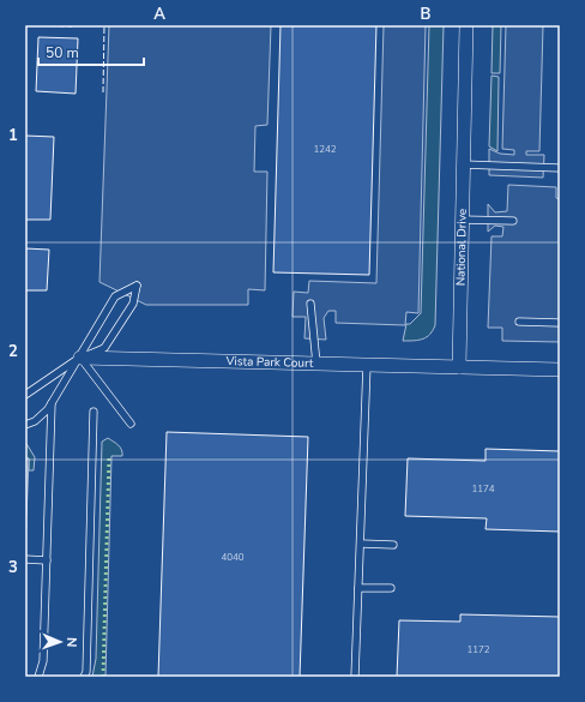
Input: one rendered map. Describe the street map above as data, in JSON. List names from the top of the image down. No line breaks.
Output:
{"streets":{"street":["National Drive","Vista Park Court"]},"crossings":[["National Drive","Vista Park Court"]],"house_numbers":["1242","1174","4040","1172"],"scale_bar":"50 m","north":"right","grid":{"columns":["A","B"],"rows":["1","2","3"]}}
